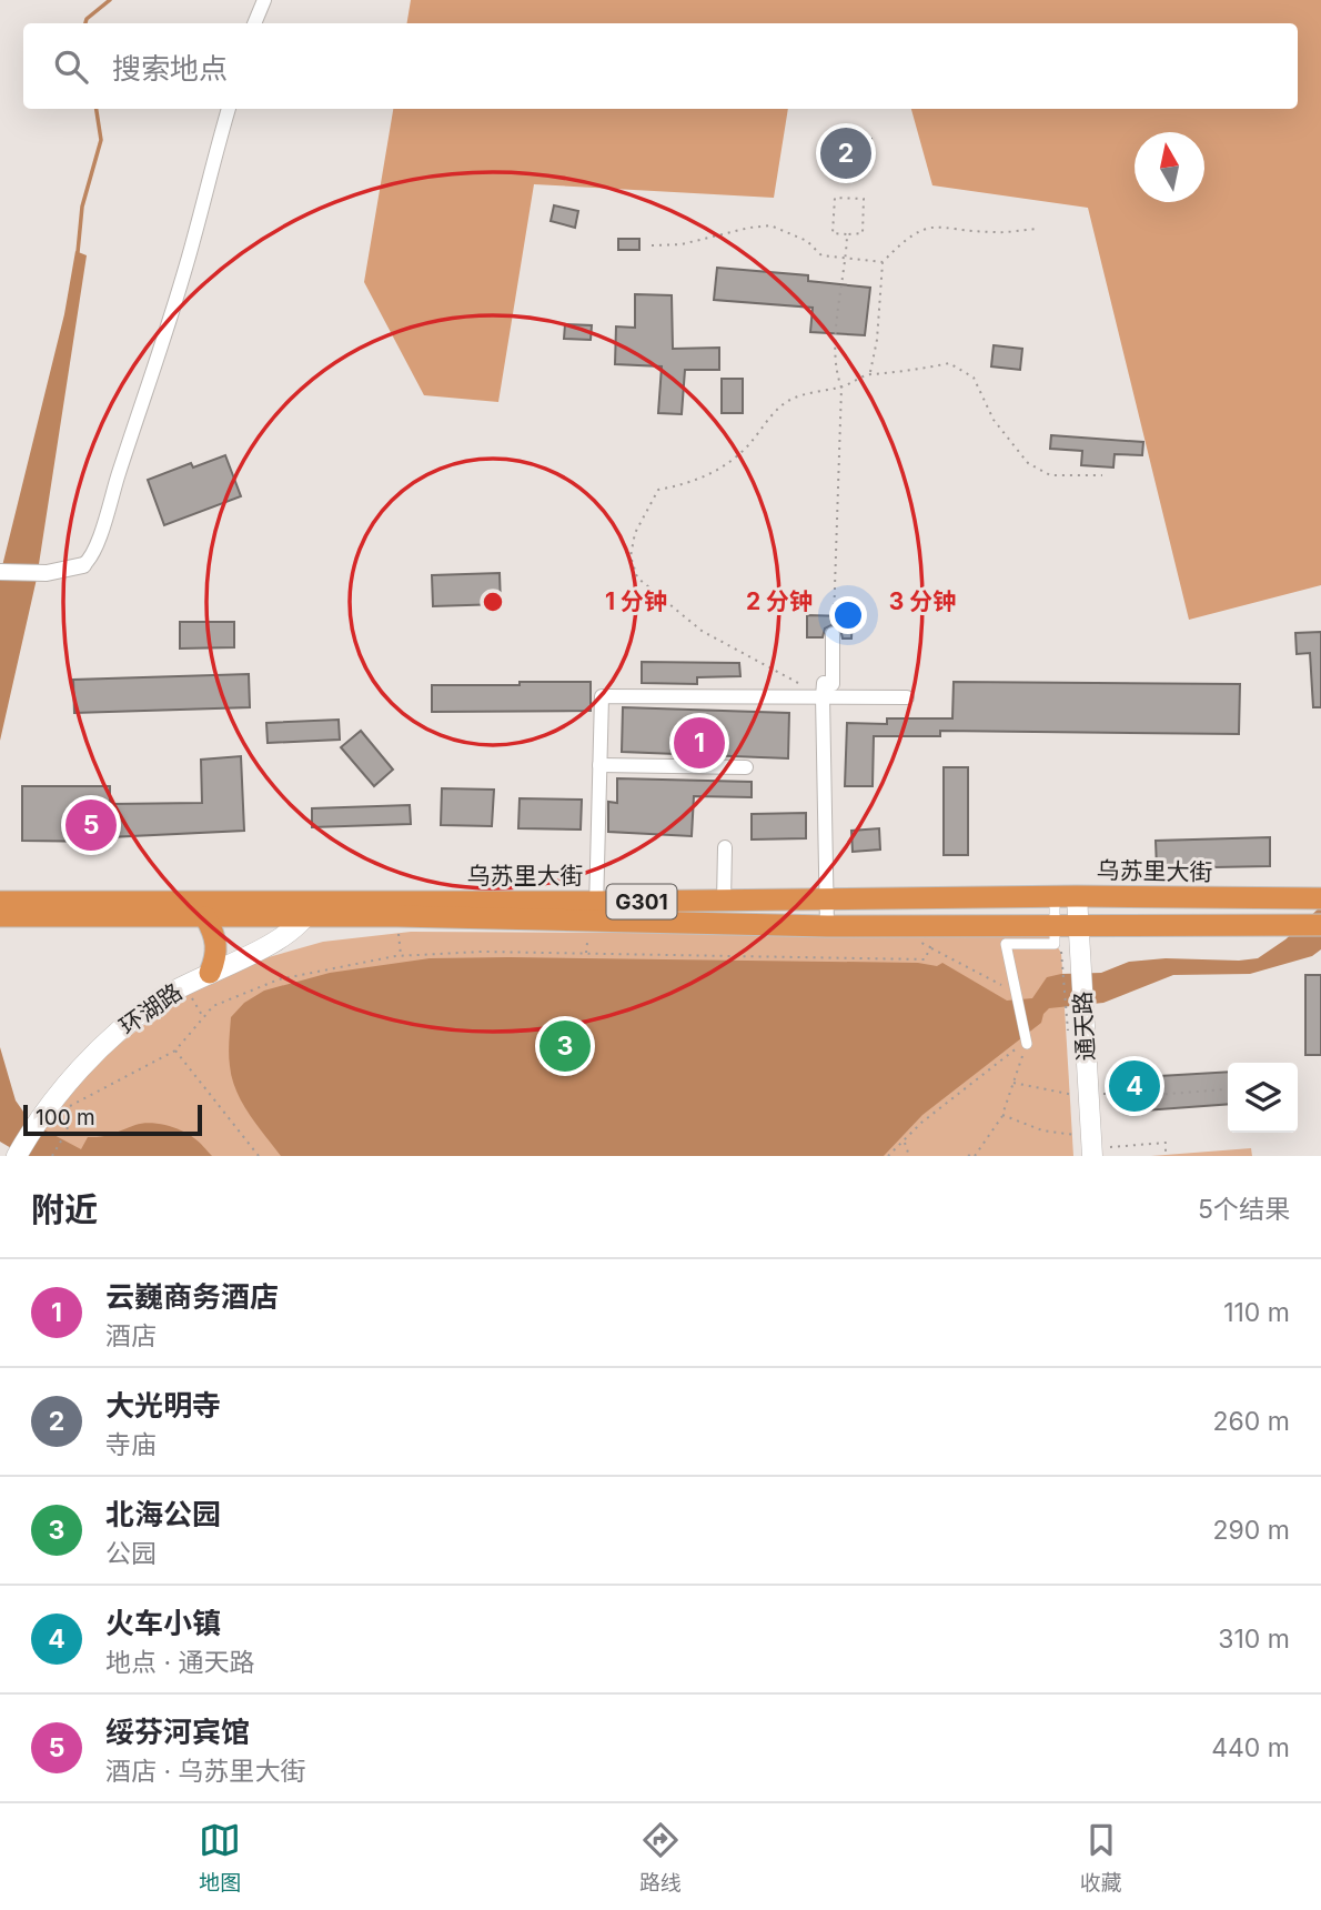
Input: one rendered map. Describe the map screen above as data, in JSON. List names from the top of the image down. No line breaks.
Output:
{"streets":{"highway":["乌苏里大街","G301"],"main road":["环湖路","通天路"]},"crossings":[["乌苏里大街","环湖路"],["乌苏里大街","通天路"]],"scale_bar":"100 m","north":"top","page":{"search":"搜索地点","pins":["2","1","5","3","4"],"scale":"100 m","heading":["附近","5个结果"],"list":[{"mark":"1","name":"云巍商务酒店","note":"酒店","value":"110 m"},{"mark":"2","name":"大光明寺","note":"寺庙","value":"260 m"},{"mark":"3","name":"北海公园","note":"公园","value":"290 m"},{"mark":"4","name":"火车小镇","note":"地点 · 通天路","value":"310 m"},{"mark":"5","name":"绥芬河宾馆","note":"酒店 · 乌苏里大街","value":"440 m"}],"nav":["地图","路线","收藏"]},"rings":["1 分钟","2 分钟","3 分钟"]}
